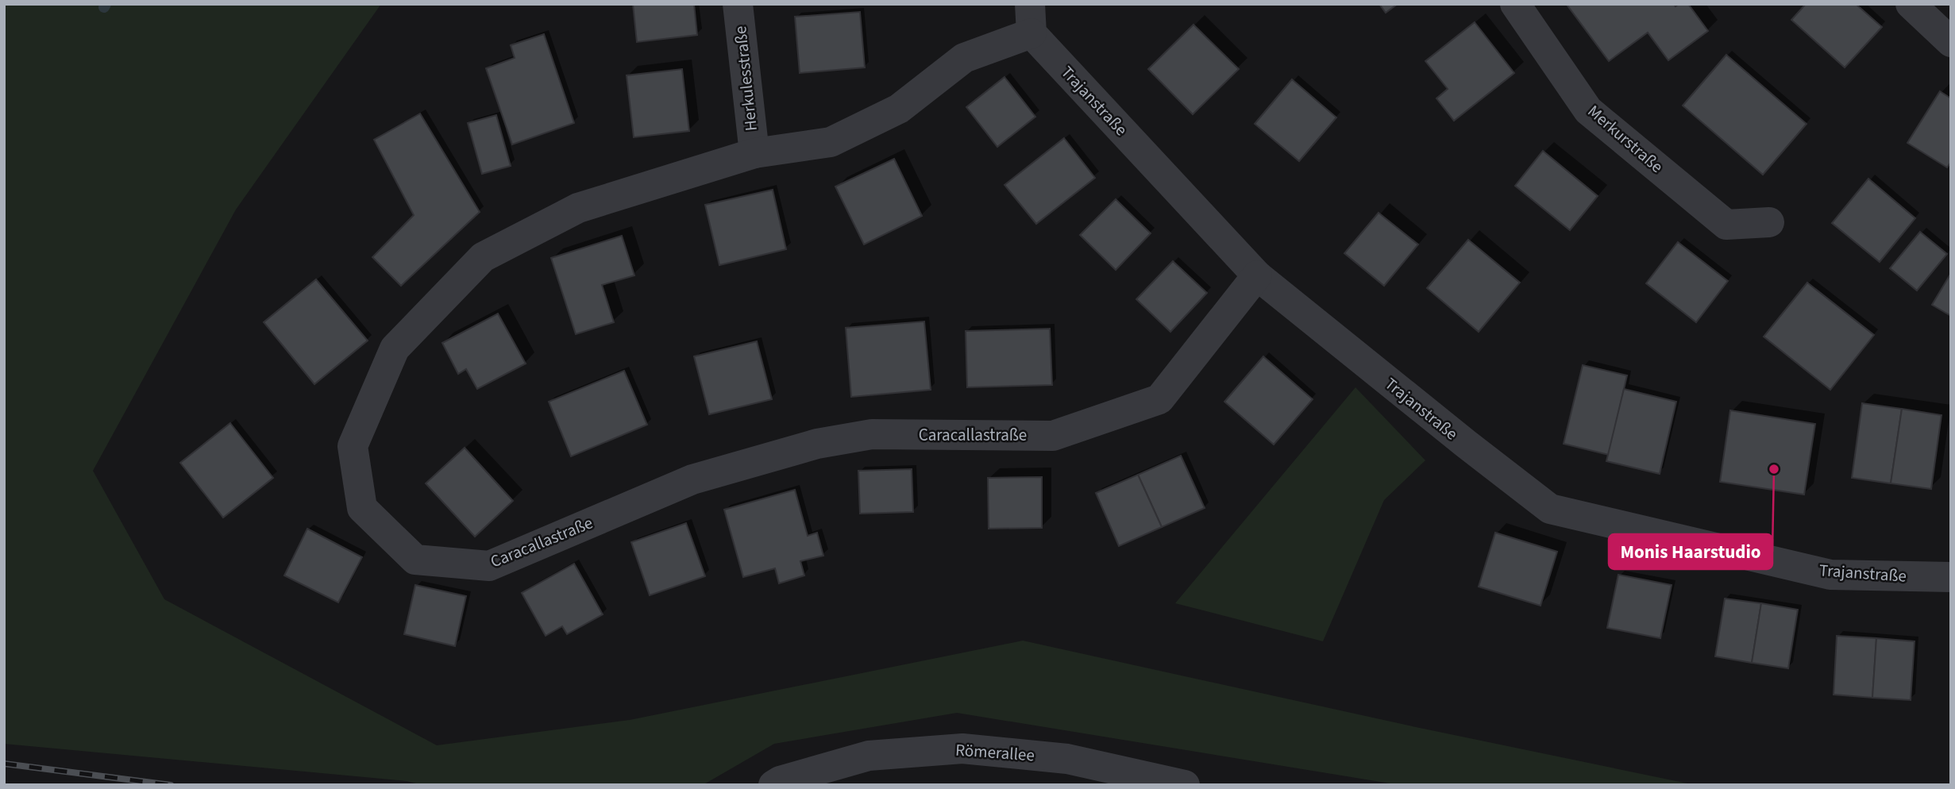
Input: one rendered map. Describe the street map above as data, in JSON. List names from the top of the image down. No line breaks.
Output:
{"streets":{"street":["Herkulesstraße","Trajanstraße","Merkurstraße","Caracallastraße","Römerallee"]},"crossings":[["Herkulesstraße","Caracallastraße"],["Trajanstraße","Caracallastraße"]],"places":["Monis Haarstudio"]}
